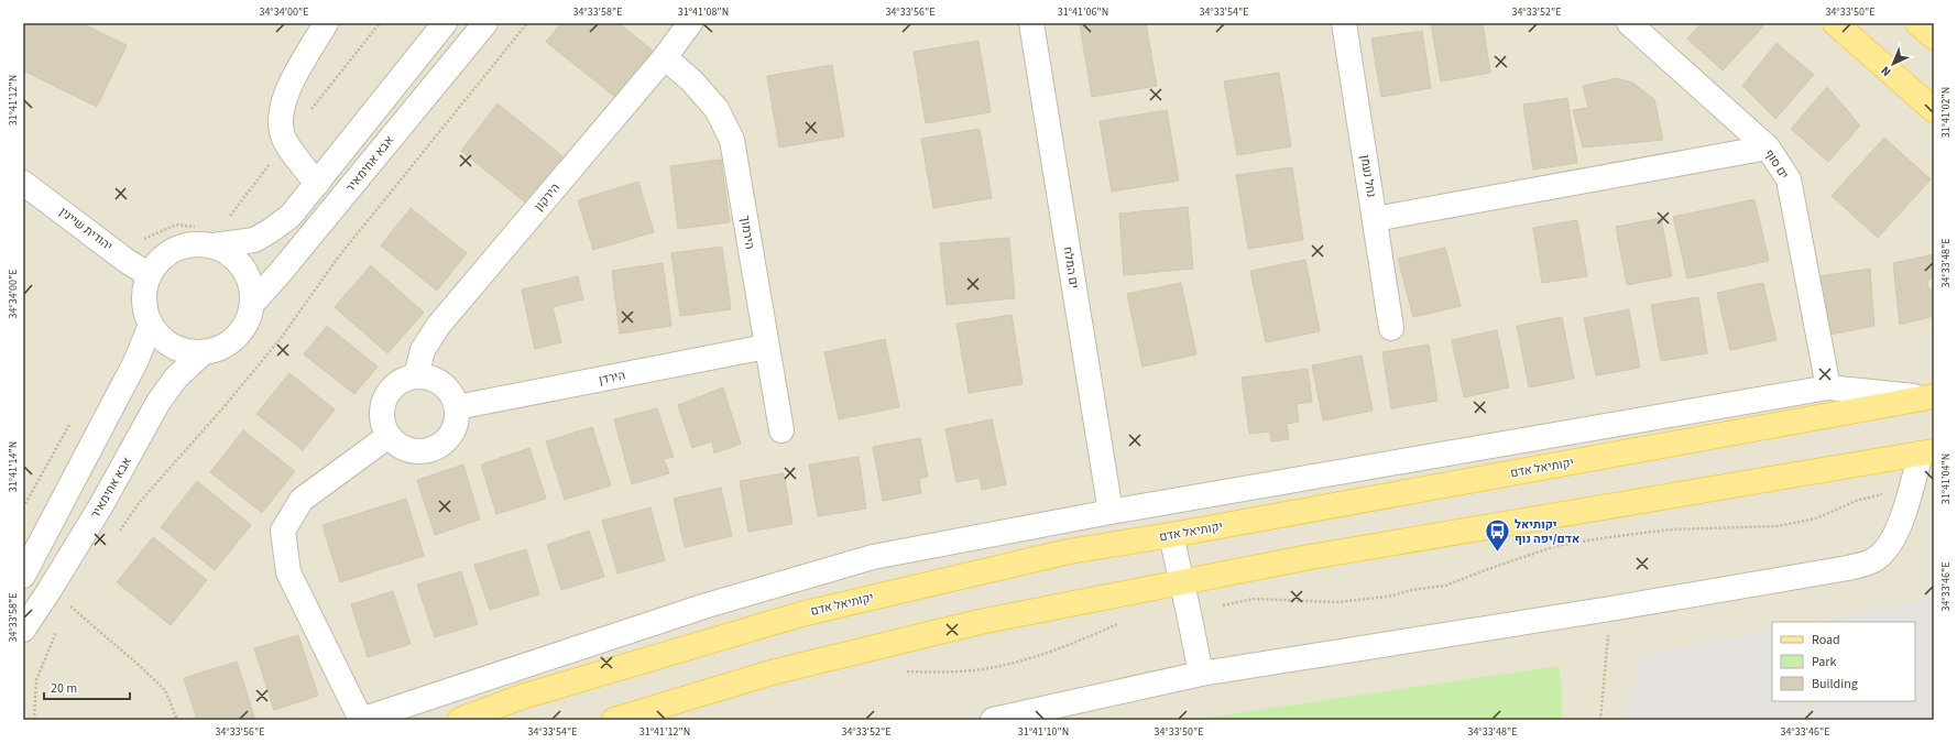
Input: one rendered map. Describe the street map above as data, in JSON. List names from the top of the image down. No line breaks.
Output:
{"streets":{"main road":["יקותיאל אדם"],"street":["אבא אחימאיר","ים סוף","נחל נעמן","הירקון","יהודית שיינין","הירמוך","ים המלח","הירדן"]},"crossings":[["אבא אחימאיר","יהודית שיינין"],["הירקון","הירמוך"],["הירקון","הירדן"],["הירמוך","הירדן"]],"places":{"bus stop":["יקותיאל אדם/יפה נוף"]},"legend":["Road","Park","Building"],"scale_bar":"20 m","north":"bottom left","coordinates":["34°34'00\"E","34°33'58\"E","31°41'08\"N","34°33'56\"E","31°41'06\"N","34°33'54\"E","34°33'52\"E","34°33'50\"E","31°41'12\"N","31°41'02\"N","34°33'48\"E","31°41'14\"N","31°41'04\"N","34°33'46\"E","31°41'10\"N"]}
